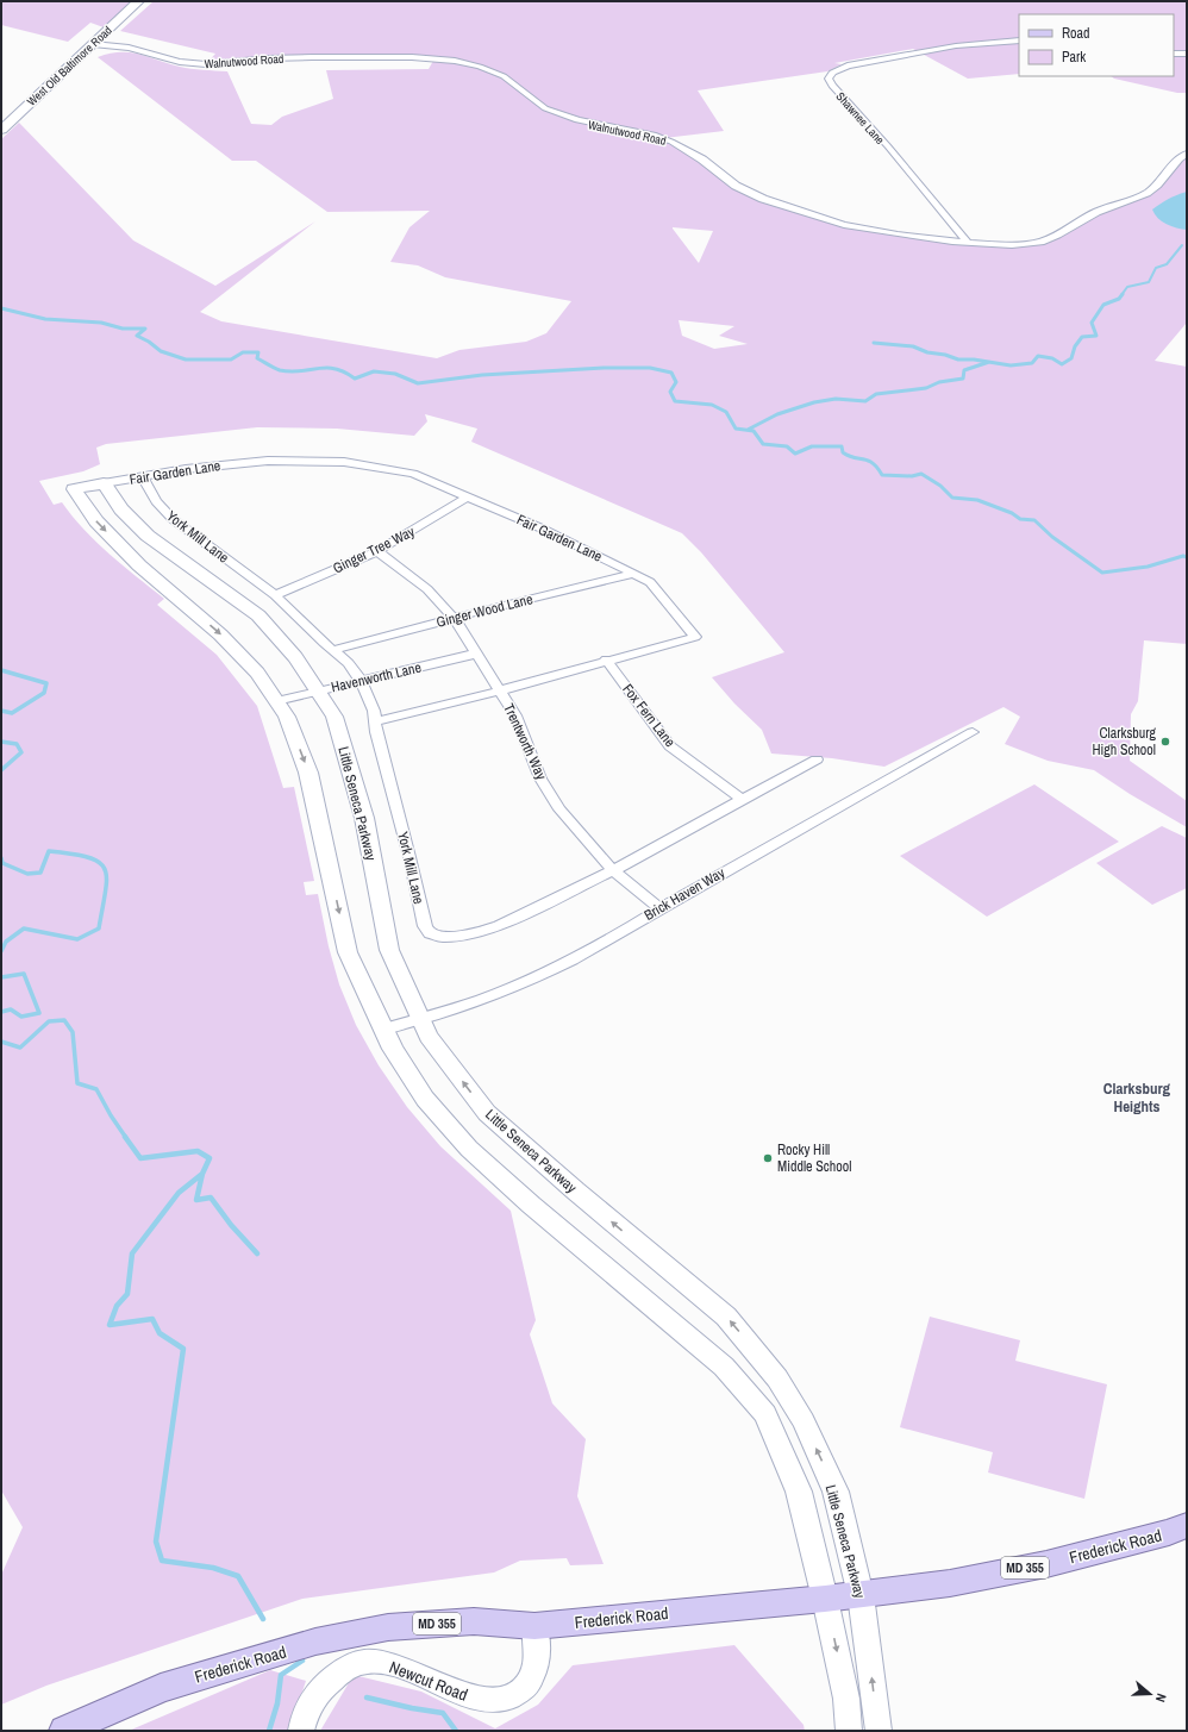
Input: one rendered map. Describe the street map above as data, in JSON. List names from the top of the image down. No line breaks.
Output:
{"streets":{"main road":["Frederick Road","MD 355"],"street":["Walnutwood Road","West Old Baltimore Road","Shawnee Lane","Fair Garden Lane","York Mill Lane","Ginger Tree Way","Ginger Wood Lane","Havenworth Lane","Fox Fern Lane","Trentworth Way","Little Seneca Parkway","Brick Haven Way","Newcut Road"]},"crossings":[["Walnutwood Road","West Old Baltimore Road"],["Walnutwood Road","Shawnee Lane"],["Fair Garden Lane","York Mill Lane"],["Fair Garden Lane","Ginger Tree Way"],["Fair Garden Lane","Ginger Wood Lane"],["Fair Garden Lane","Havenworth Lane"],["Fair Garden Lane","Fox Fern Lane"],["Fair Garden Lane","Trentworth Way"],["Fair Garden Lane","Little Seneca Parkway"],["York Mill Lane","Ginger Tree Way"],["York Mill Lane","Ginger Wood Lane"],["York Mill Lane","Havenworth Lane"],["York Mill Lane","Fox Fern Lane"],["York Mill Lane","Trentworth Way"],["Ginger Tree Way","Trentworth Way"],["Ginger Wood Lane","Trentworth Way"],["Havenworth Lane","Trentworth Way"],["Havenworth Lane","Little Seneca Parkway"],["Trentworth Way","Brick Haven Way"],["Little Seneca Parkway","Brick Haven Way"],["Little Seneca Parkway","Frederick Road"],["Frederick Road","Newcut Road"]],"districts":["Clarksburg Heights"],"places":["Clarksburg High School","Rocky Hill Middle School"],"legend":["Road","Park"],"north":"right"}
